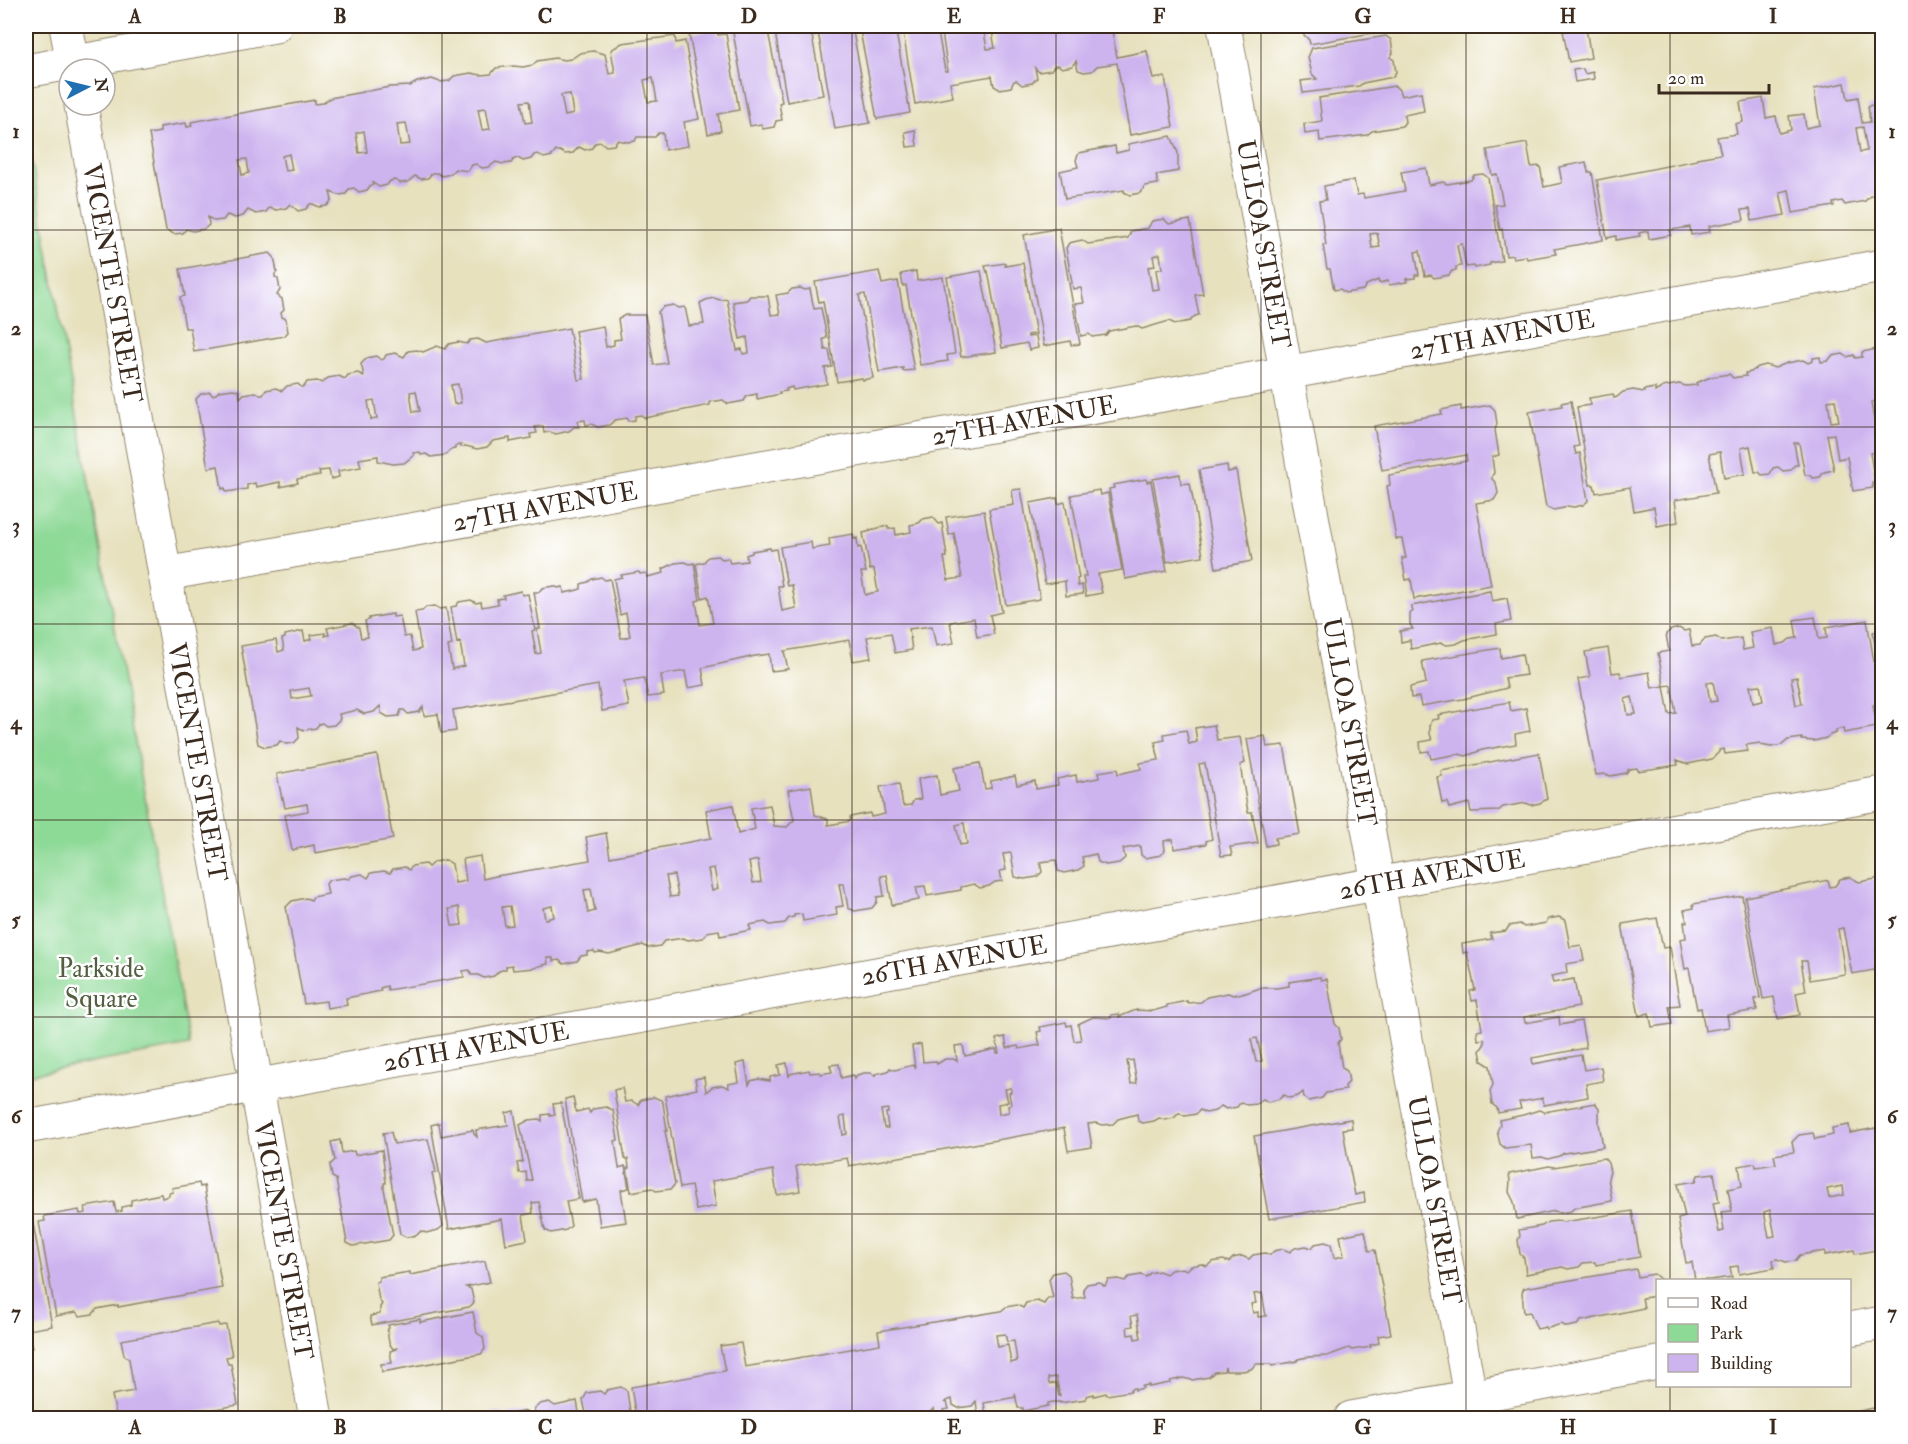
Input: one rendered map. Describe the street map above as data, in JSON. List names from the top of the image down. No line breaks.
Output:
{"streets":{"street":["ULLOA STREET","VICENTE STREET","27TH AVENUE","26TH AVENUE"]},"crossings":[["ULLOA STREET","27TH AVENUE"],["ULLOA STREET","26TH AVENUE"],["VICENTE STREET","27TH AVENUE"],["VICENTE STREET","26TH AVENUE"]],"parks":["Parkside Square"],"legend":["Road","Park","Building"],"scale_bar":"20 m","north":"right","grid":{"columns":["A","B","C","D","E","F","G","H","I"],"rows":["1","2","3","4","5","6","7"]}}
